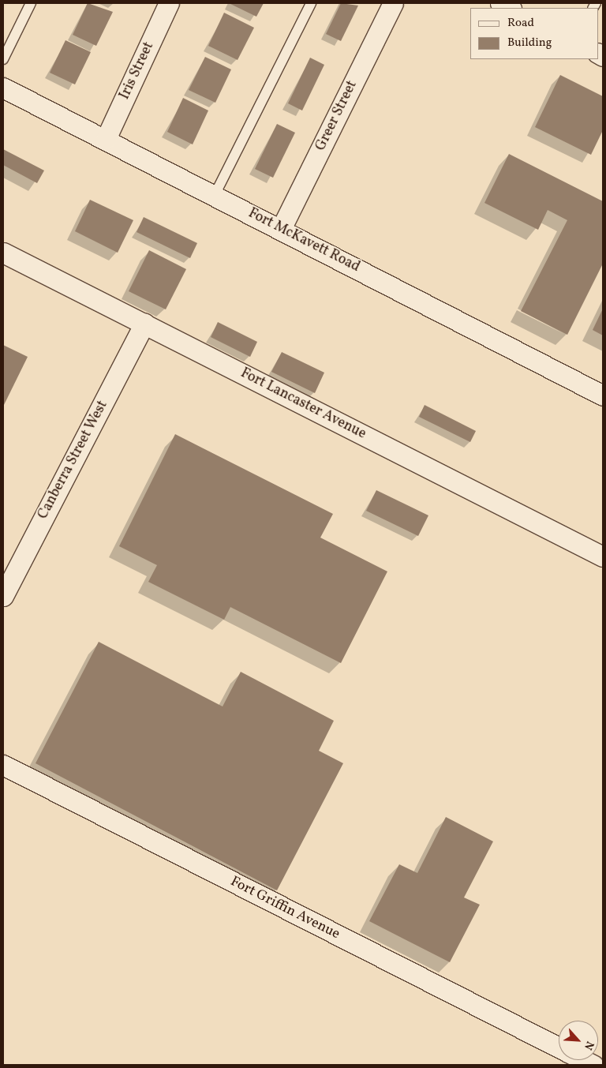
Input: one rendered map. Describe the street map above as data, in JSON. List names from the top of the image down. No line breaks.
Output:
{"streets":{"street":["Iris Street","Greer Street","Fort McKavett Road","Fort Lancaster Avenue","Canberra Street West","Fort Griffin Avenue"]},"crossings":[["Iris Street","Fort McKavett Road"],["Greer Street","Fort McKavett Road"],["Fort Lancaster Avenue","Canberra Street West"]],"legend":["Road","Building"],"north":"bottom right"}
